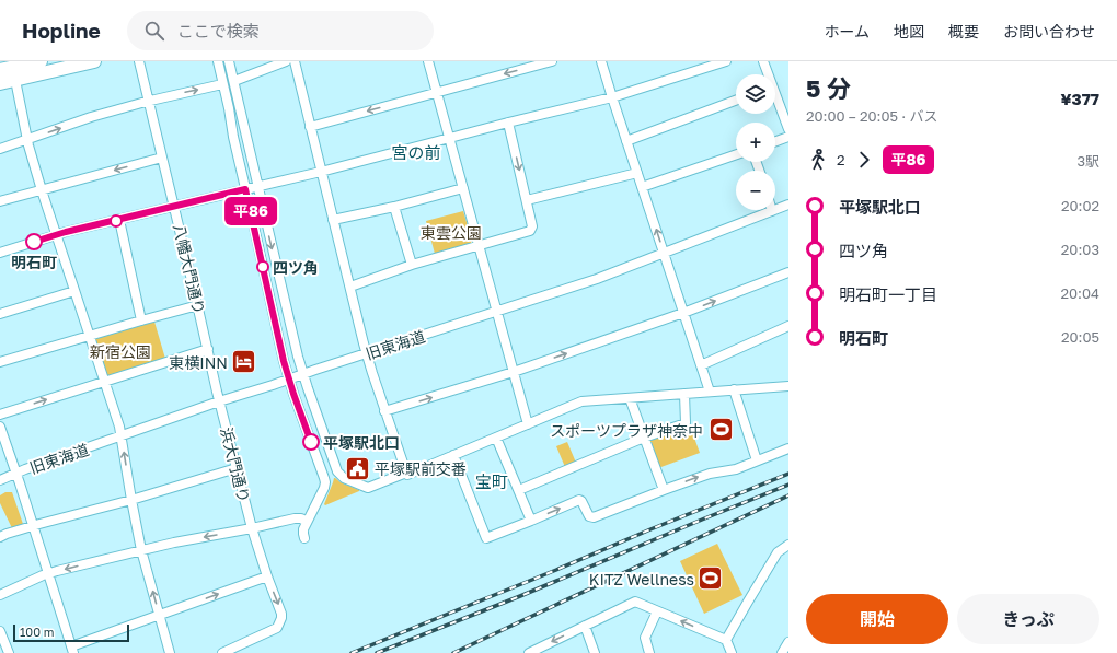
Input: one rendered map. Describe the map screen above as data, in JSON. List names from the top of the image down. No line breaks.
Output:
{"streets":{"street":["八幡大門通り","旧東海道","浜大門通り"]},"crossings":[["八幡大門通り","旧東海道"],["八幡大門通り","浜大門通り"],["旧東海道","浜大門通り"]],"districts":["宮の前","宝町"],"parks":["東雲公園","新宿公園"],"places":{"other":["明石町","四ツ角","平塚駅北口"],"hotel":["東横INN"],"sports":["スポーツプラザ神奈中","KITZ Wellness"],"public building":["平塚駅前交番"]},"lines":["bus line 平86"],"scale_bar":"100 m","page":{"header":"Hopline","search":"ここで検索","nav":["ホーム","地図","概要","お問い合わせ"],"on_map":"平86","heading":["5 分","20:00 – 20:05 · バス","¥377"],"map_buttons":["+","−"],"legs":["2","平86","3駅"],"list":[{"name":"平塚駅北口","value":"20:02"},{"name":"四ツ角","value":"20:03"},{"name":"明石町一丁目","value":"20:04"},{"name":"明石町","value":"20:05"}],"buttons":["開始","きっぷ"],"scale":"100 m"}}
